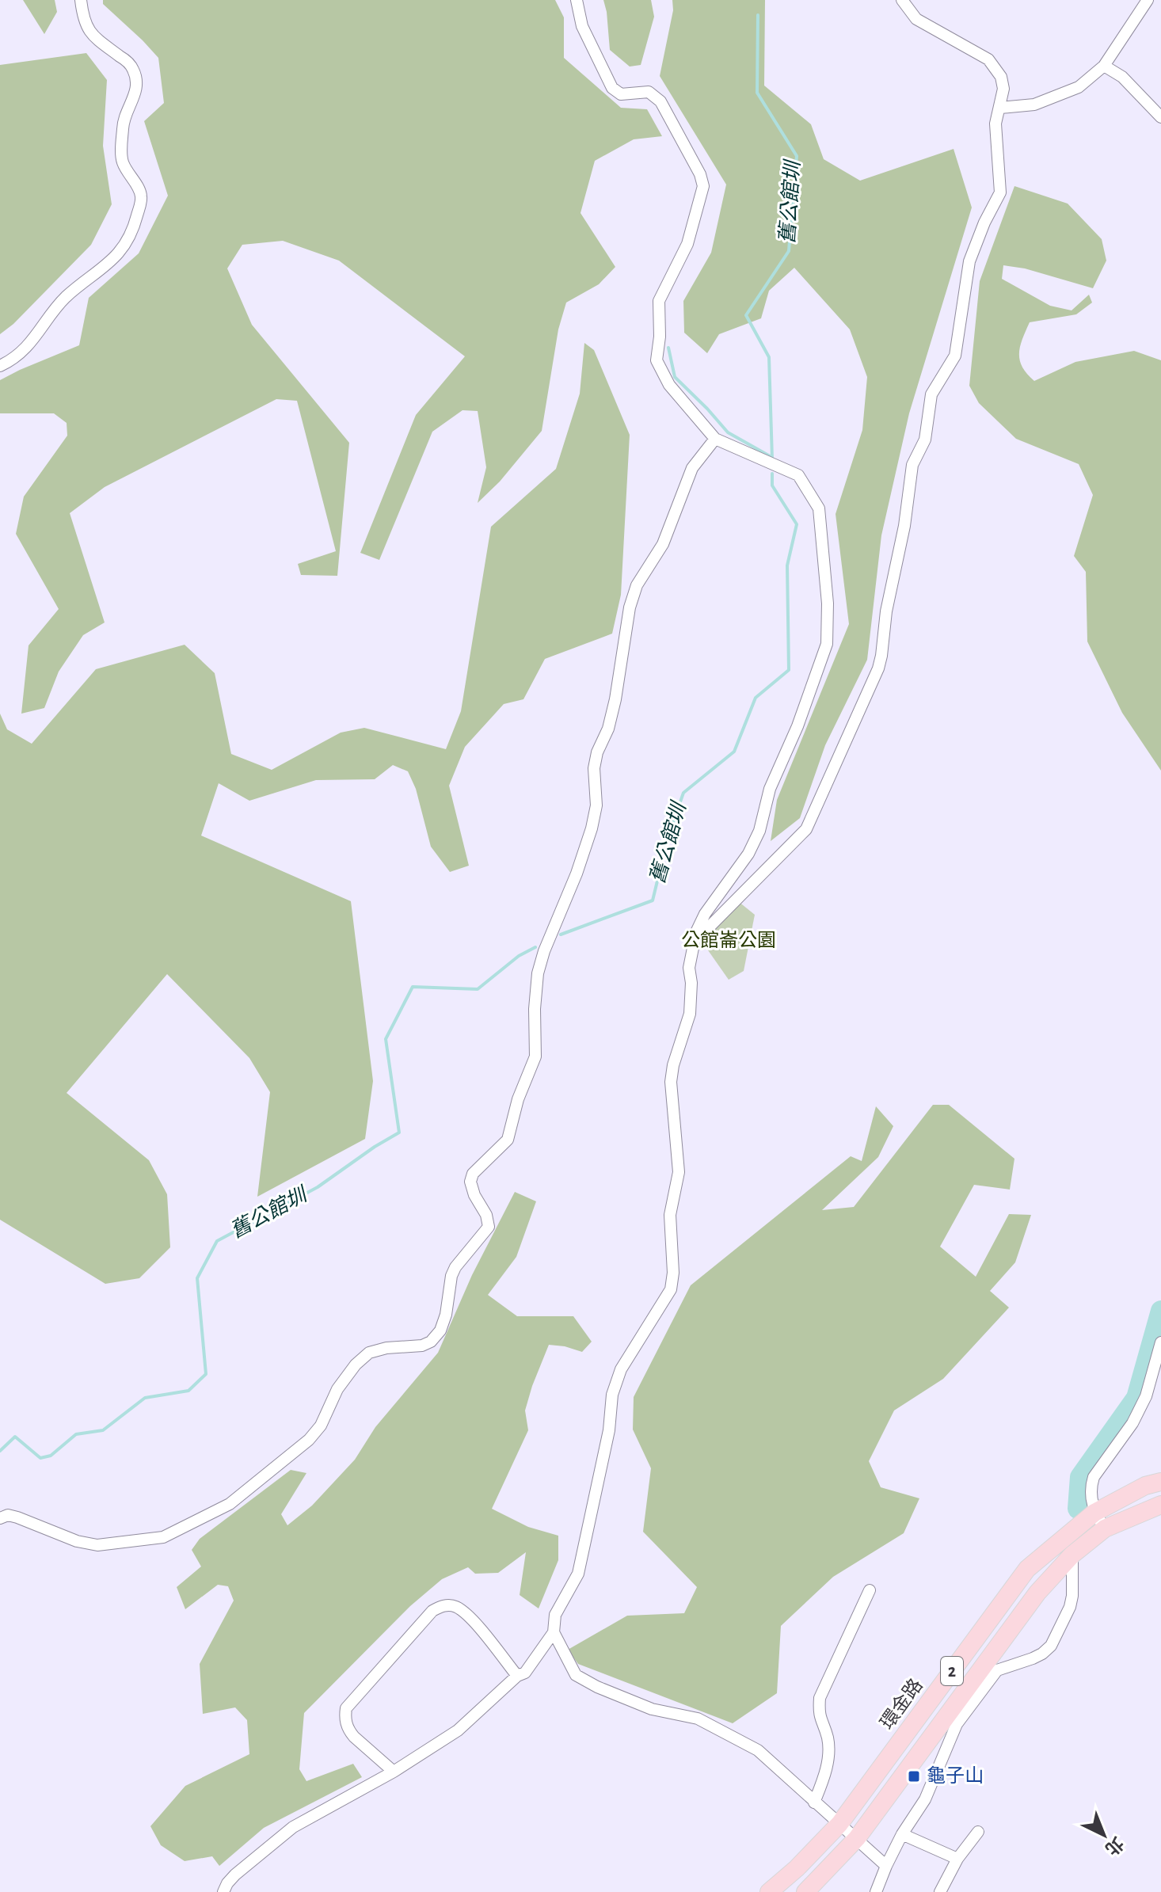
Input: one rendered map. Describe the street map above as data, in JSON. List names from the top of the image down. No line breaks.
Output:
{"streets":{"main road":["2","環金路"]},"water":["舊公館圳"],"parks":["公館崙公園"],"places":{"transit":["龜子山"]},"north":"bottom right"}
